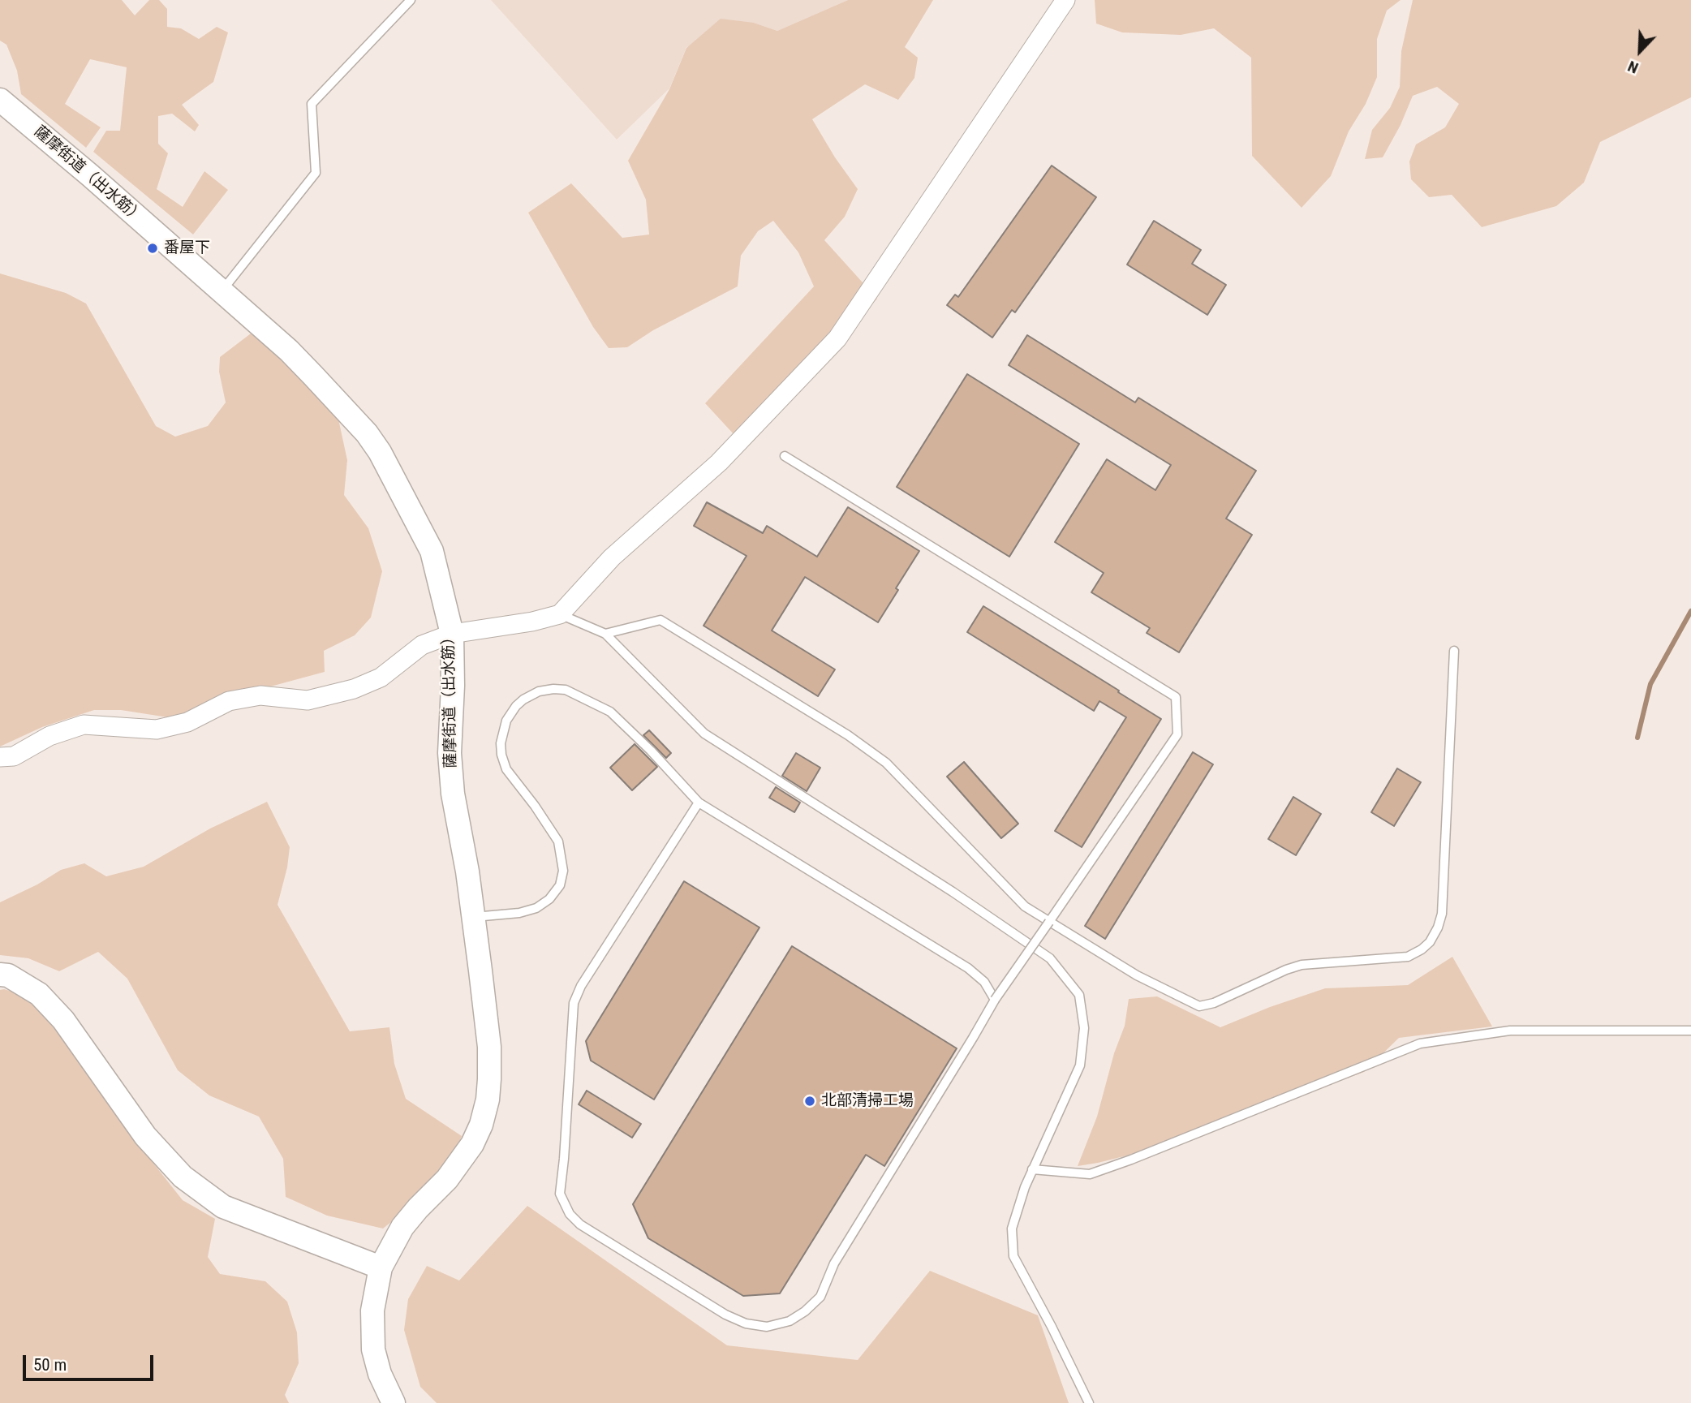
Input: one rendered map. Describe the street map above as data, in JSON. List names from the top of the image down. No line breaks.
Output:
{"streets":{"street":["薩摩街道（出水筋）"]},"places":["番屋下","北部清掃工場"],"scale_bar":"50 m","north":"bottom left"}
